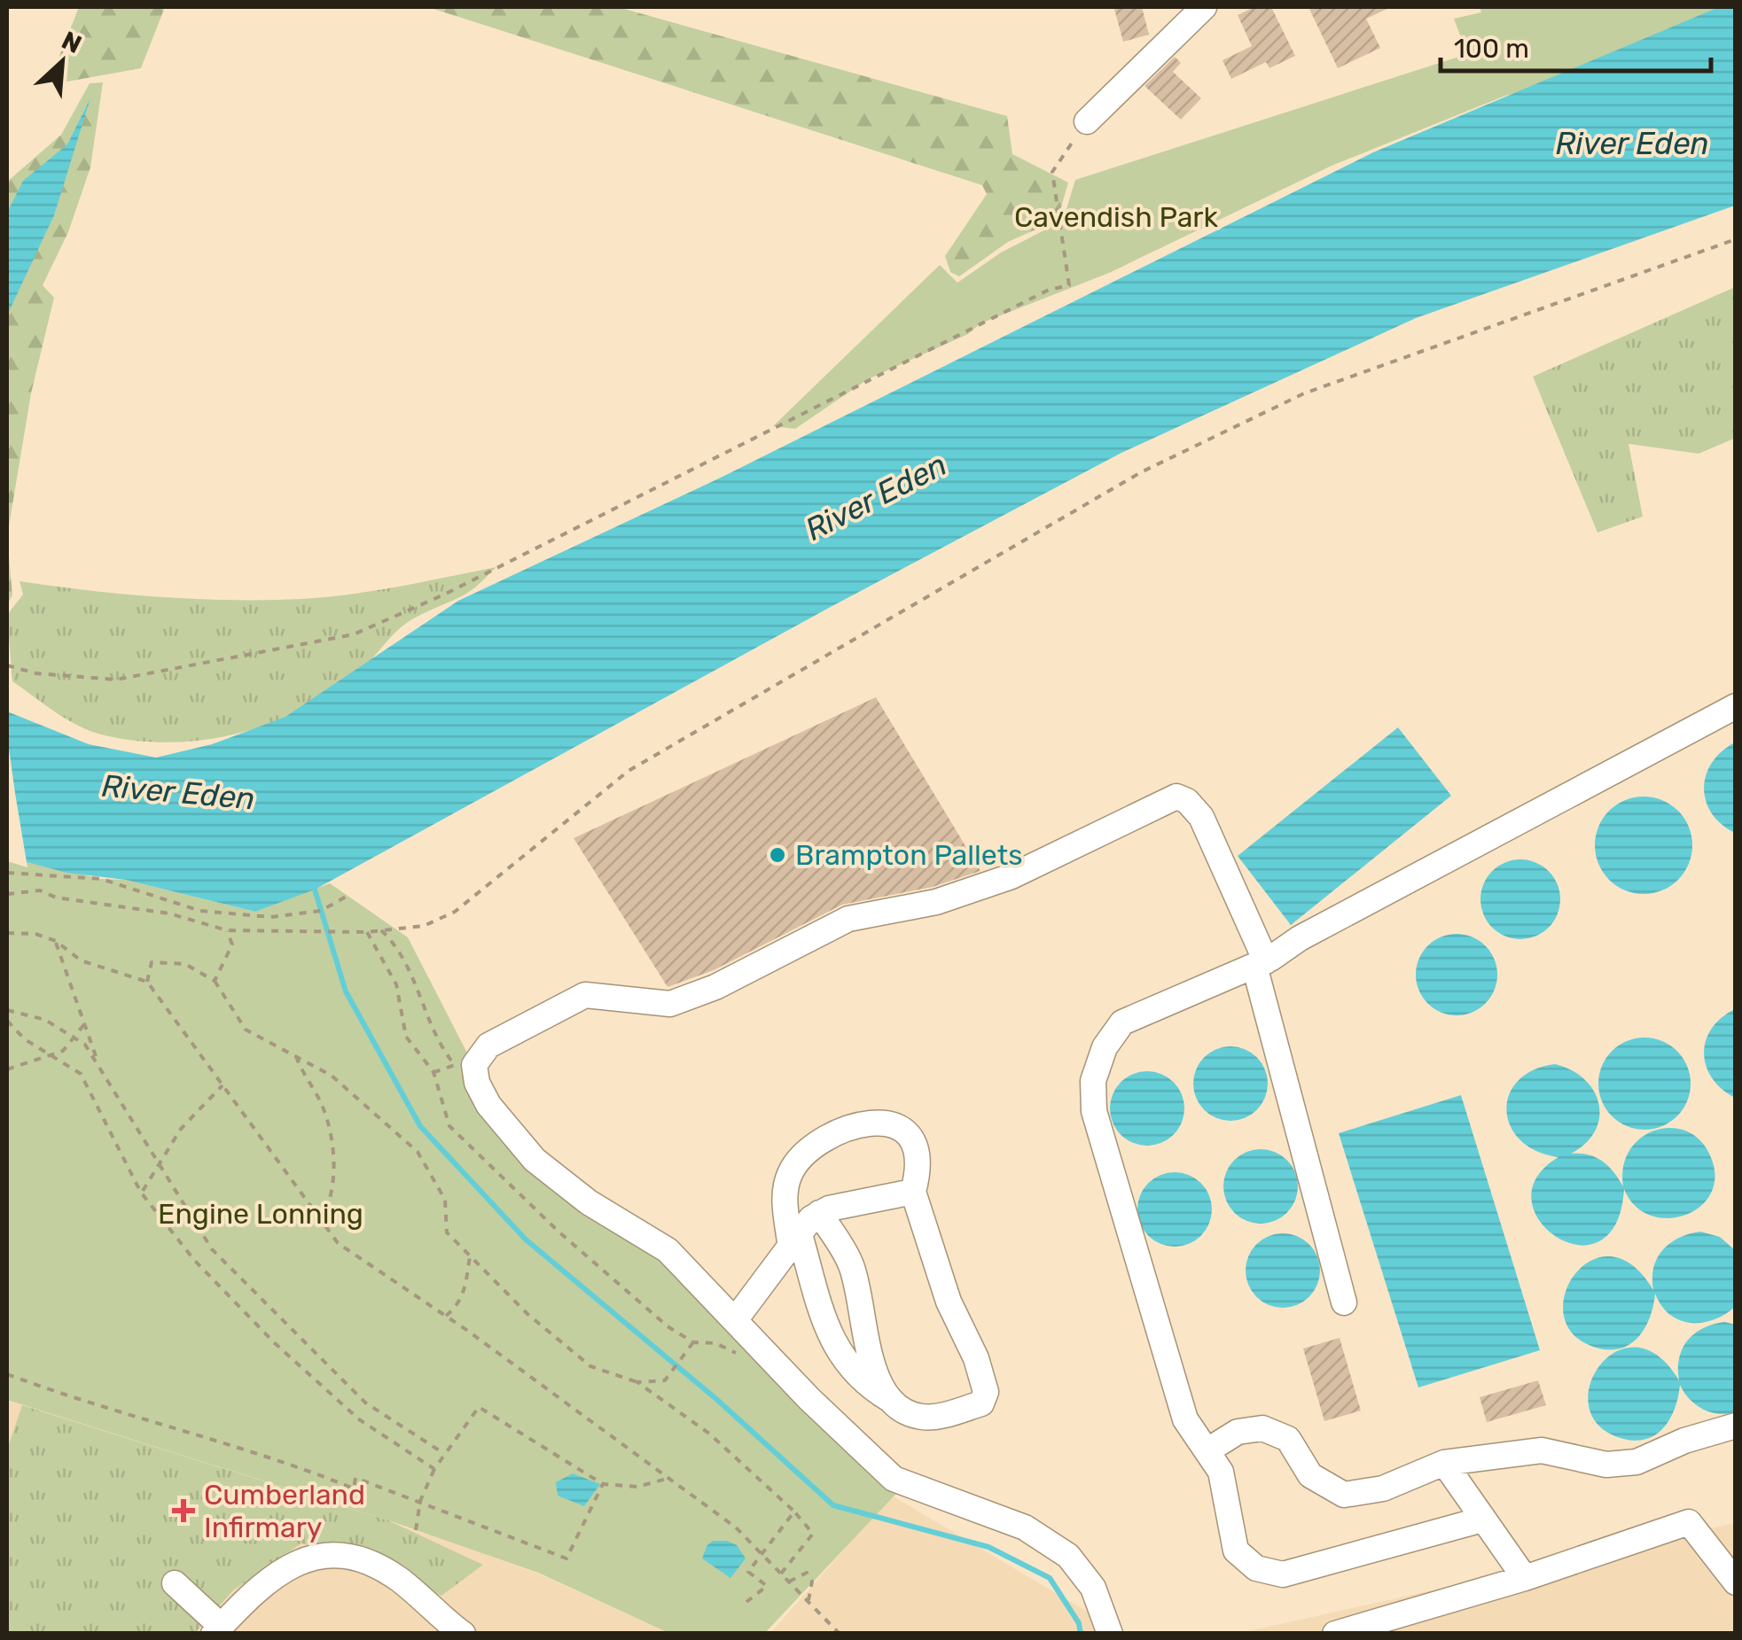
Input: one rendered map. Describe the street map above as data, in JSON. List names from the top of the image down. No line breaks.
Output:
{"water":["River Eden"],"parks":["Cavendish Park","Engine Lonning"],"places":{"other":["Brampton Pallets"],"health":["Cumberland Infirmary"]},"scale_bar":"100 m","north":"top right"}
